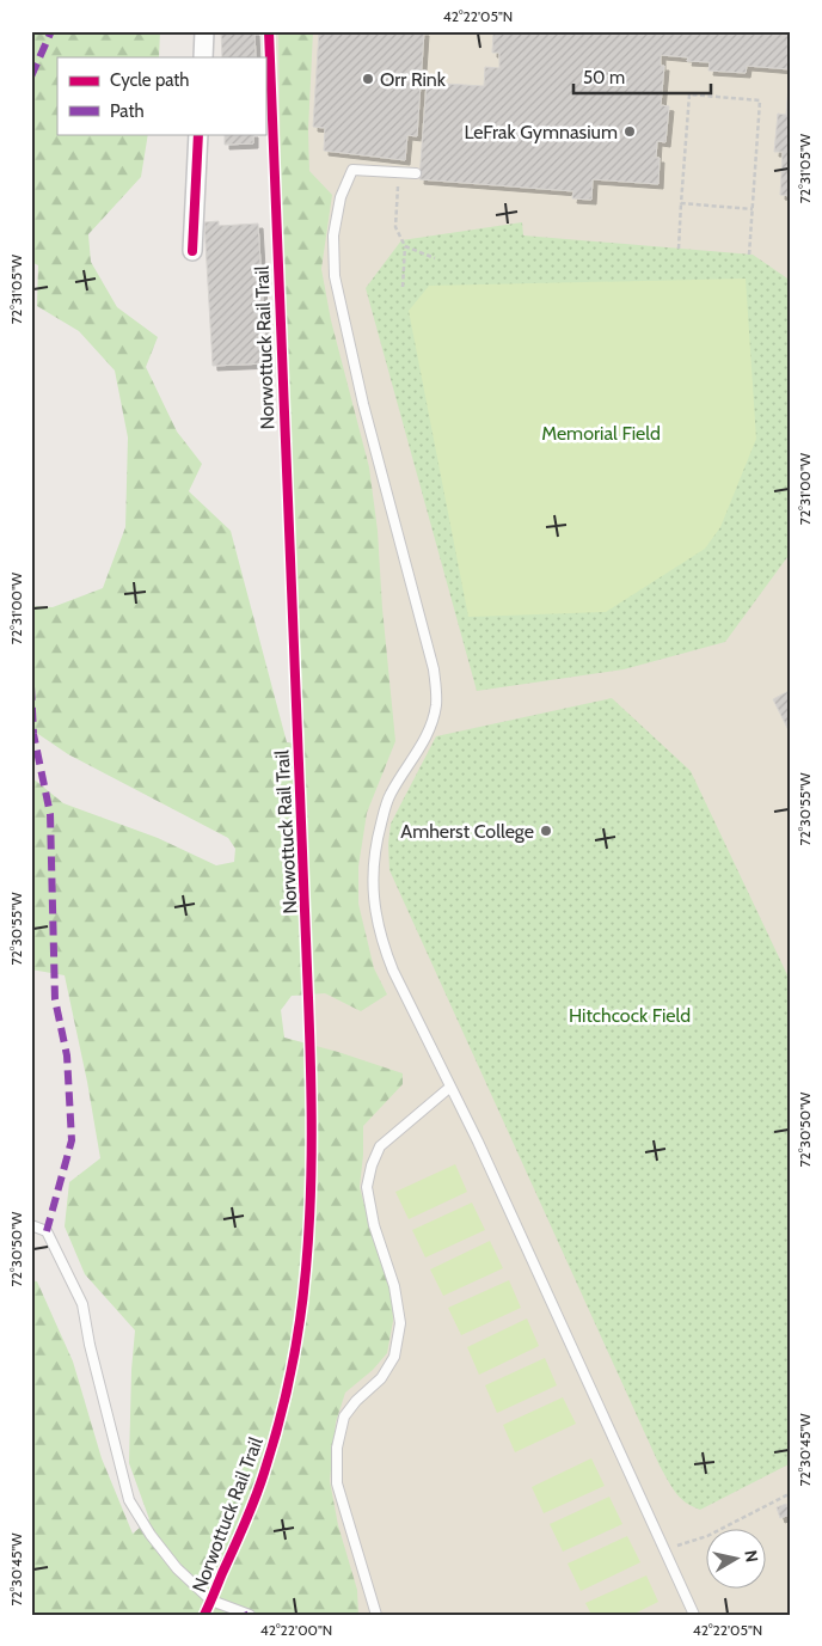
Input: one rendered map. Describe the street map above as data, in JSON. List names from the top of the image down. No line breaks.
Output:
{"streets":{"cycle path":["Norwottuck Rail Trail"]},"parks":["Memorial Field","Hitchcock Field"],"places":["Orr Rink","LeFrak Gymnasium","Amherst College"],"legend":["Cycle path","Path"],"scale_bar":"50 m","north":"right","coordinates":["42°22'05\"N","72°31'05\"W","72°31'00\"W","72°30'55\"W","72°30'50\"W","72°30'45\"W","42°22'00\"N"]}
